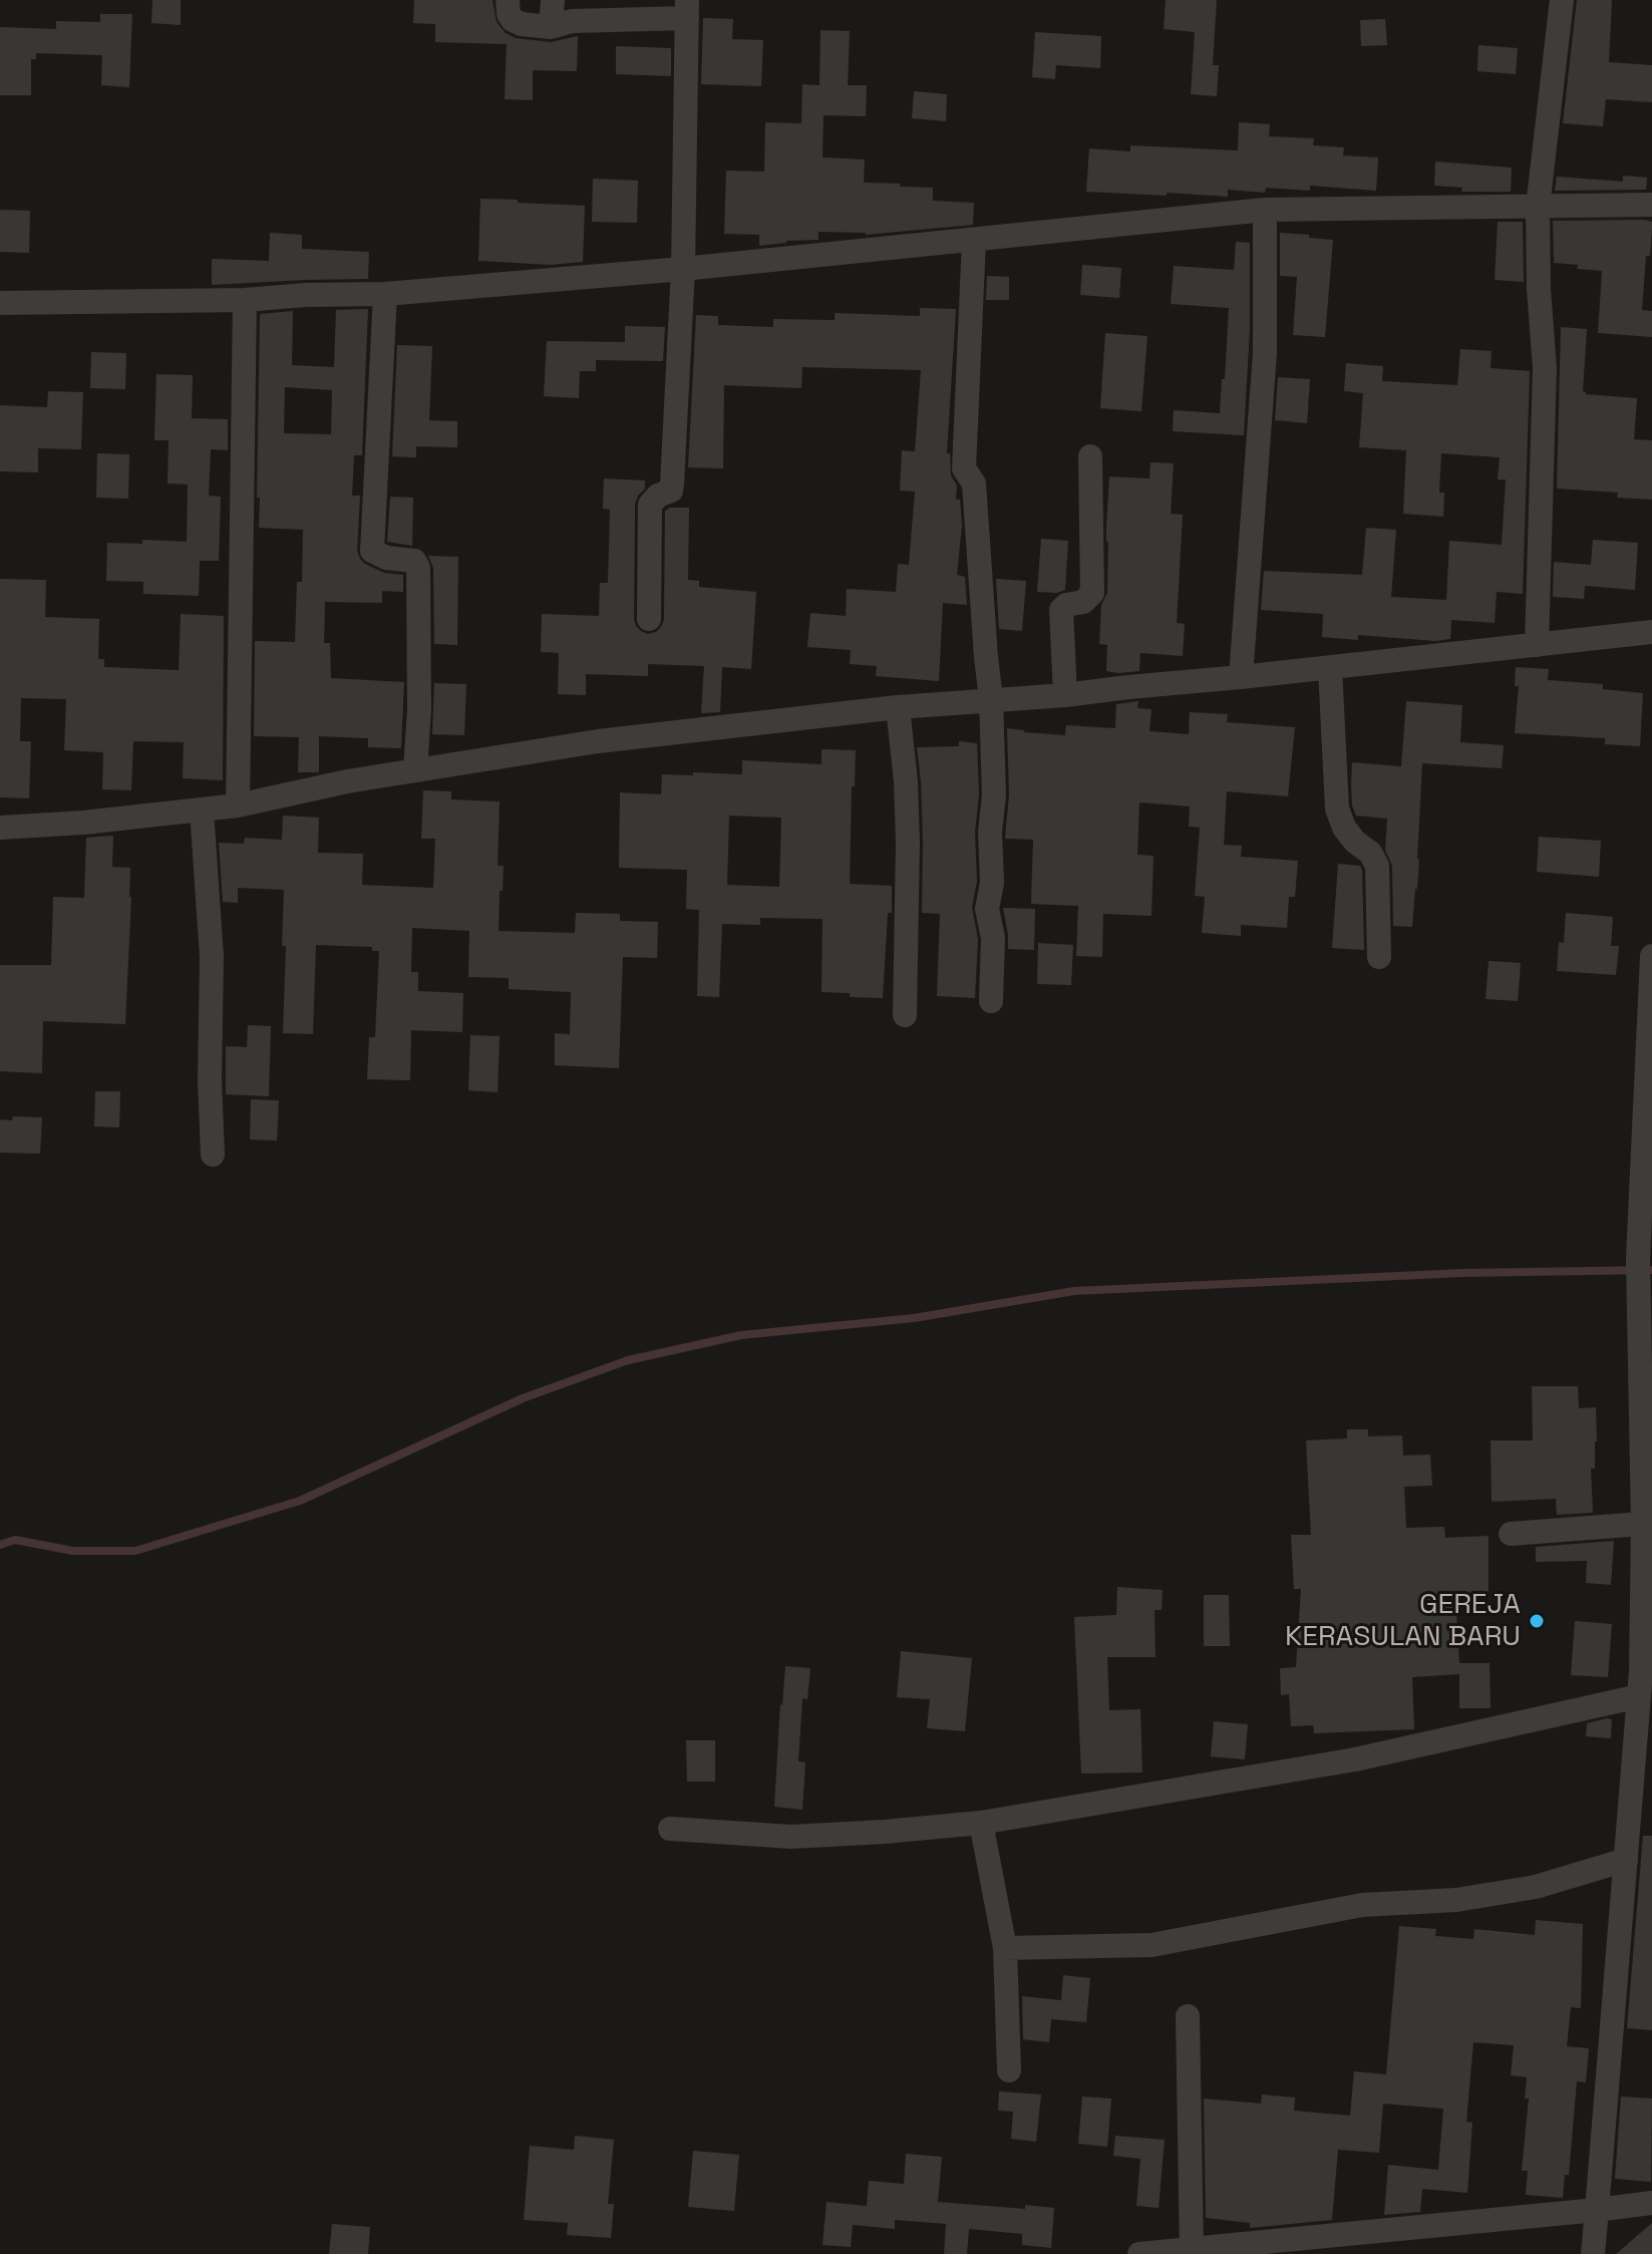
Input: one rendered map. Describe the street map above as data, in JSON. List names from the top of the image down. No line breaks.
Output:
{"places":["GEREJA KERASULAN BARU"]}
